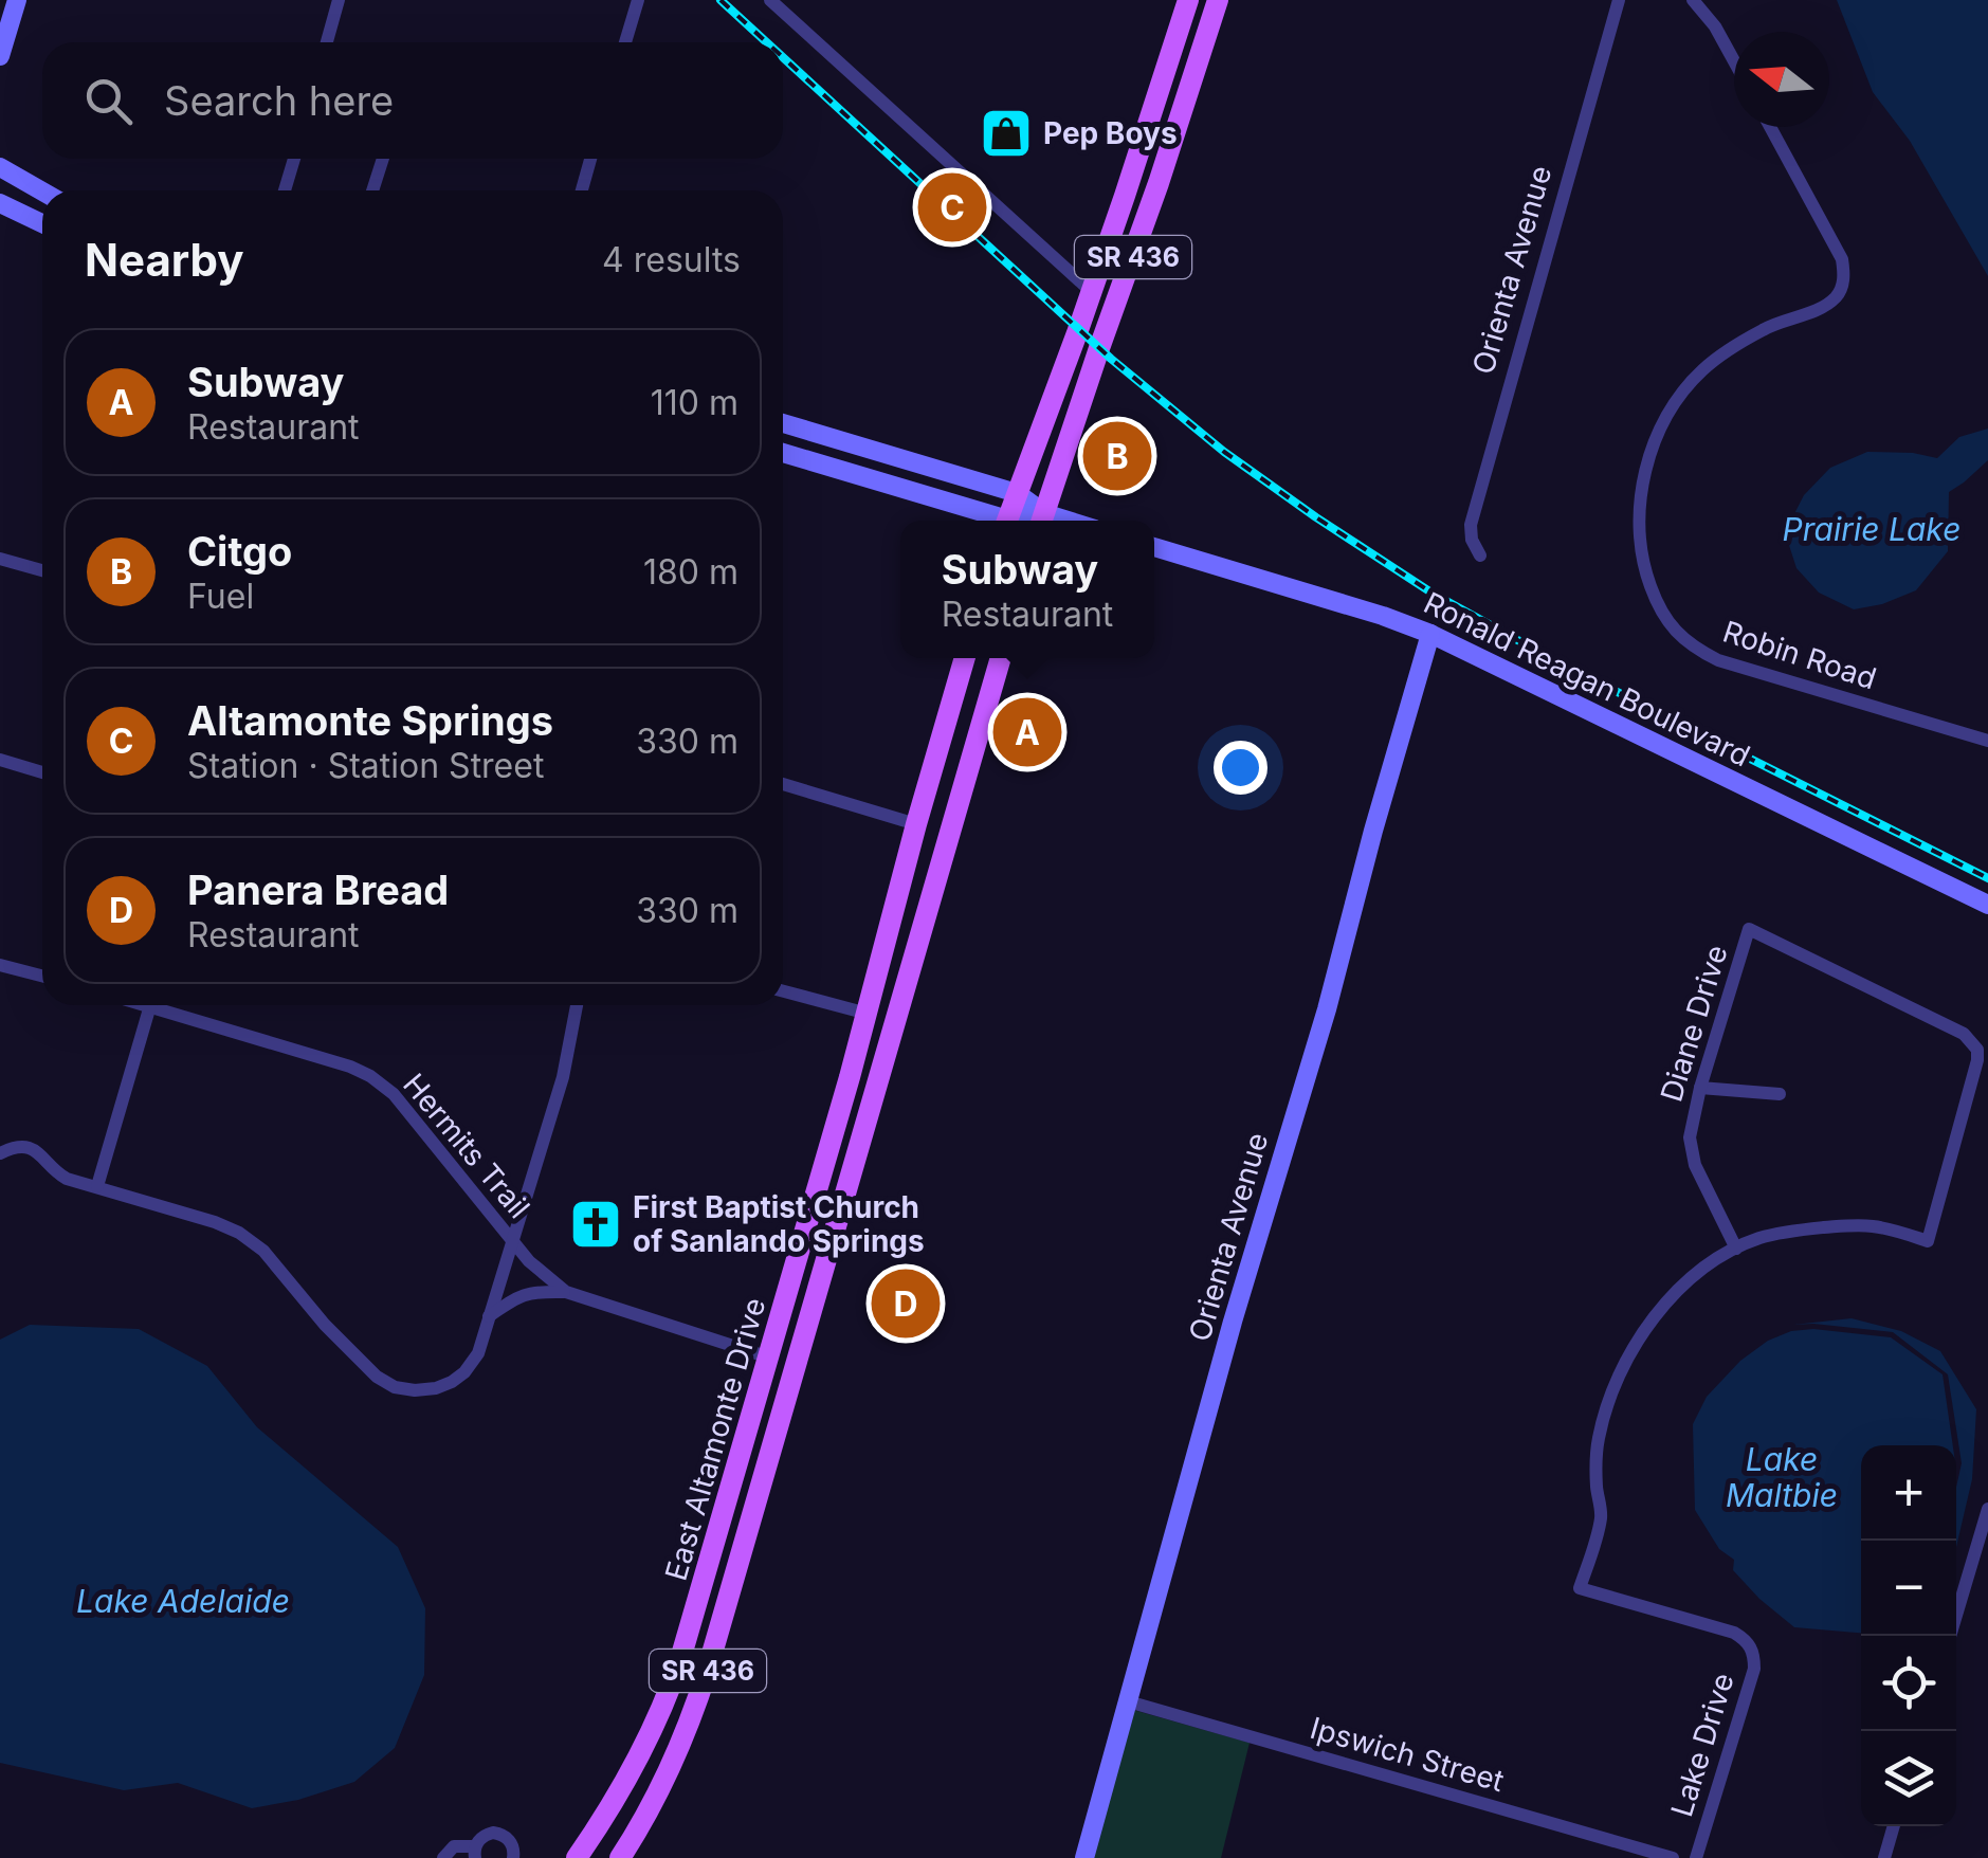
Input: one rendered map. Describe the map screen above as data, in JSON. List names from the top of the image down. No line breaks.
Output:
{"streets":{"main road":["SR 436","East Altamonte Drive"],"street":["Orienta Avenue","Robin Road","Ronald Reagan Boulevard","Diane Drive","Hermits Trail","Lake Drive","Ipswich Street"]},"crossings":[["Orienta Avenue","Ronald Reagan Boulevard"],["Orienta Avenue","Ipswich Street"],["Diane Drive","Lake Drive"],["Hermits Trail","East Altamonte Drive"]],"water":["Prairie Lake","Lake Maltbie","Lake Adelaide"],"places":{"shop":["Pep Boys"],"church":["First Baptist Church of Sanlando Springs"]},"north":"left","page":{"search":"Search here","pins":["C","B","A","D"],"heading":["Nearby","4 results"],"list":[{"mark":"A","name":"Subway","note":"Restaurant","value":"110 m"},{"mark":"B","name":"Citgo","note":"Fuel","value":"180 m"},{"mark":"C","name":"Altamonte Springs","note":"Station · Station Street","value":"330 m"},{"mark":"D","name":"Panera Bread","note":"Restaurant","value":"330 m"}],"popup":["Subway","Restaurant"],"map_buttons":["+","−"]}}
